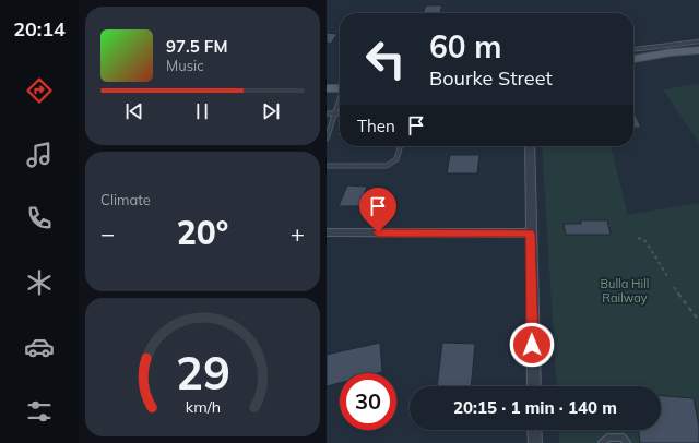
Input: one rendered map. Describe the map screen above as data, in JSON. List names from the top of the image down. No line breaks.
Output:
{"parks":["Bulla Hill Railway"],"page":{"tabs":"20:14","turn":["60 m","Bourke Street"],"song":["97.5 FM","Music"],"then":"Then","tile":"Climate","heat":["−","20°","+"],"limit":"30","trip":"20:15 · 1 min · 140 m","gauge":["29","km/h"]}}
